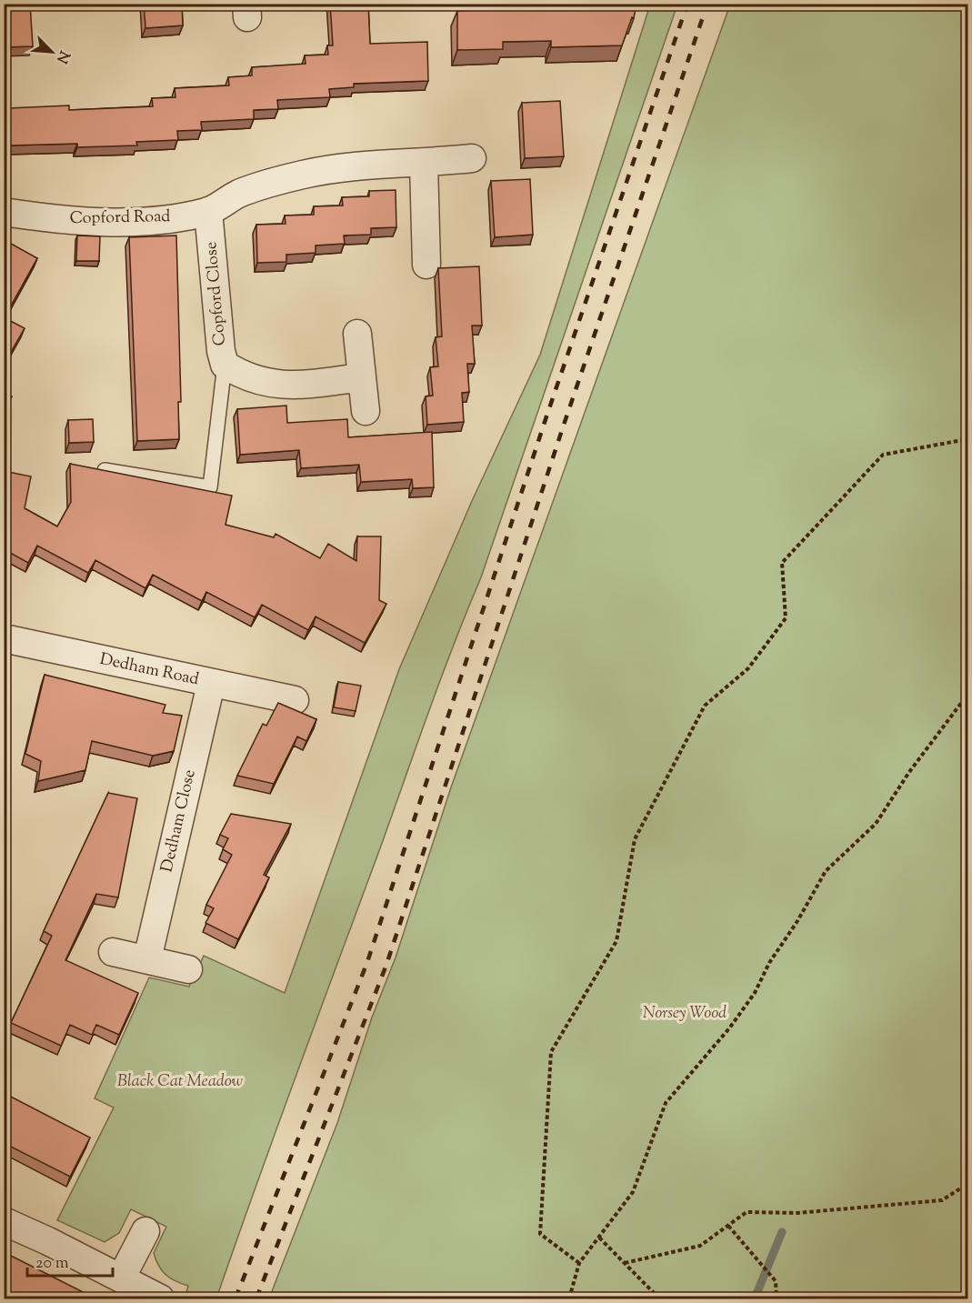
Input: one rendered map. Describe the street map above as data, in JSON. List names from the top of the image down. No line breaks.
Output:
{"streets":{"street":["Copford Road","Copford Close","Dedham Road","Dedham Close"]},"crossings":[["Copford Road","Copford Close"],["Dedham Road","Dedham Close"]],"parks":["Norsey Wood","Black Cat Meadow"],"scale_bar":"20 m","north":"bottom right"}
